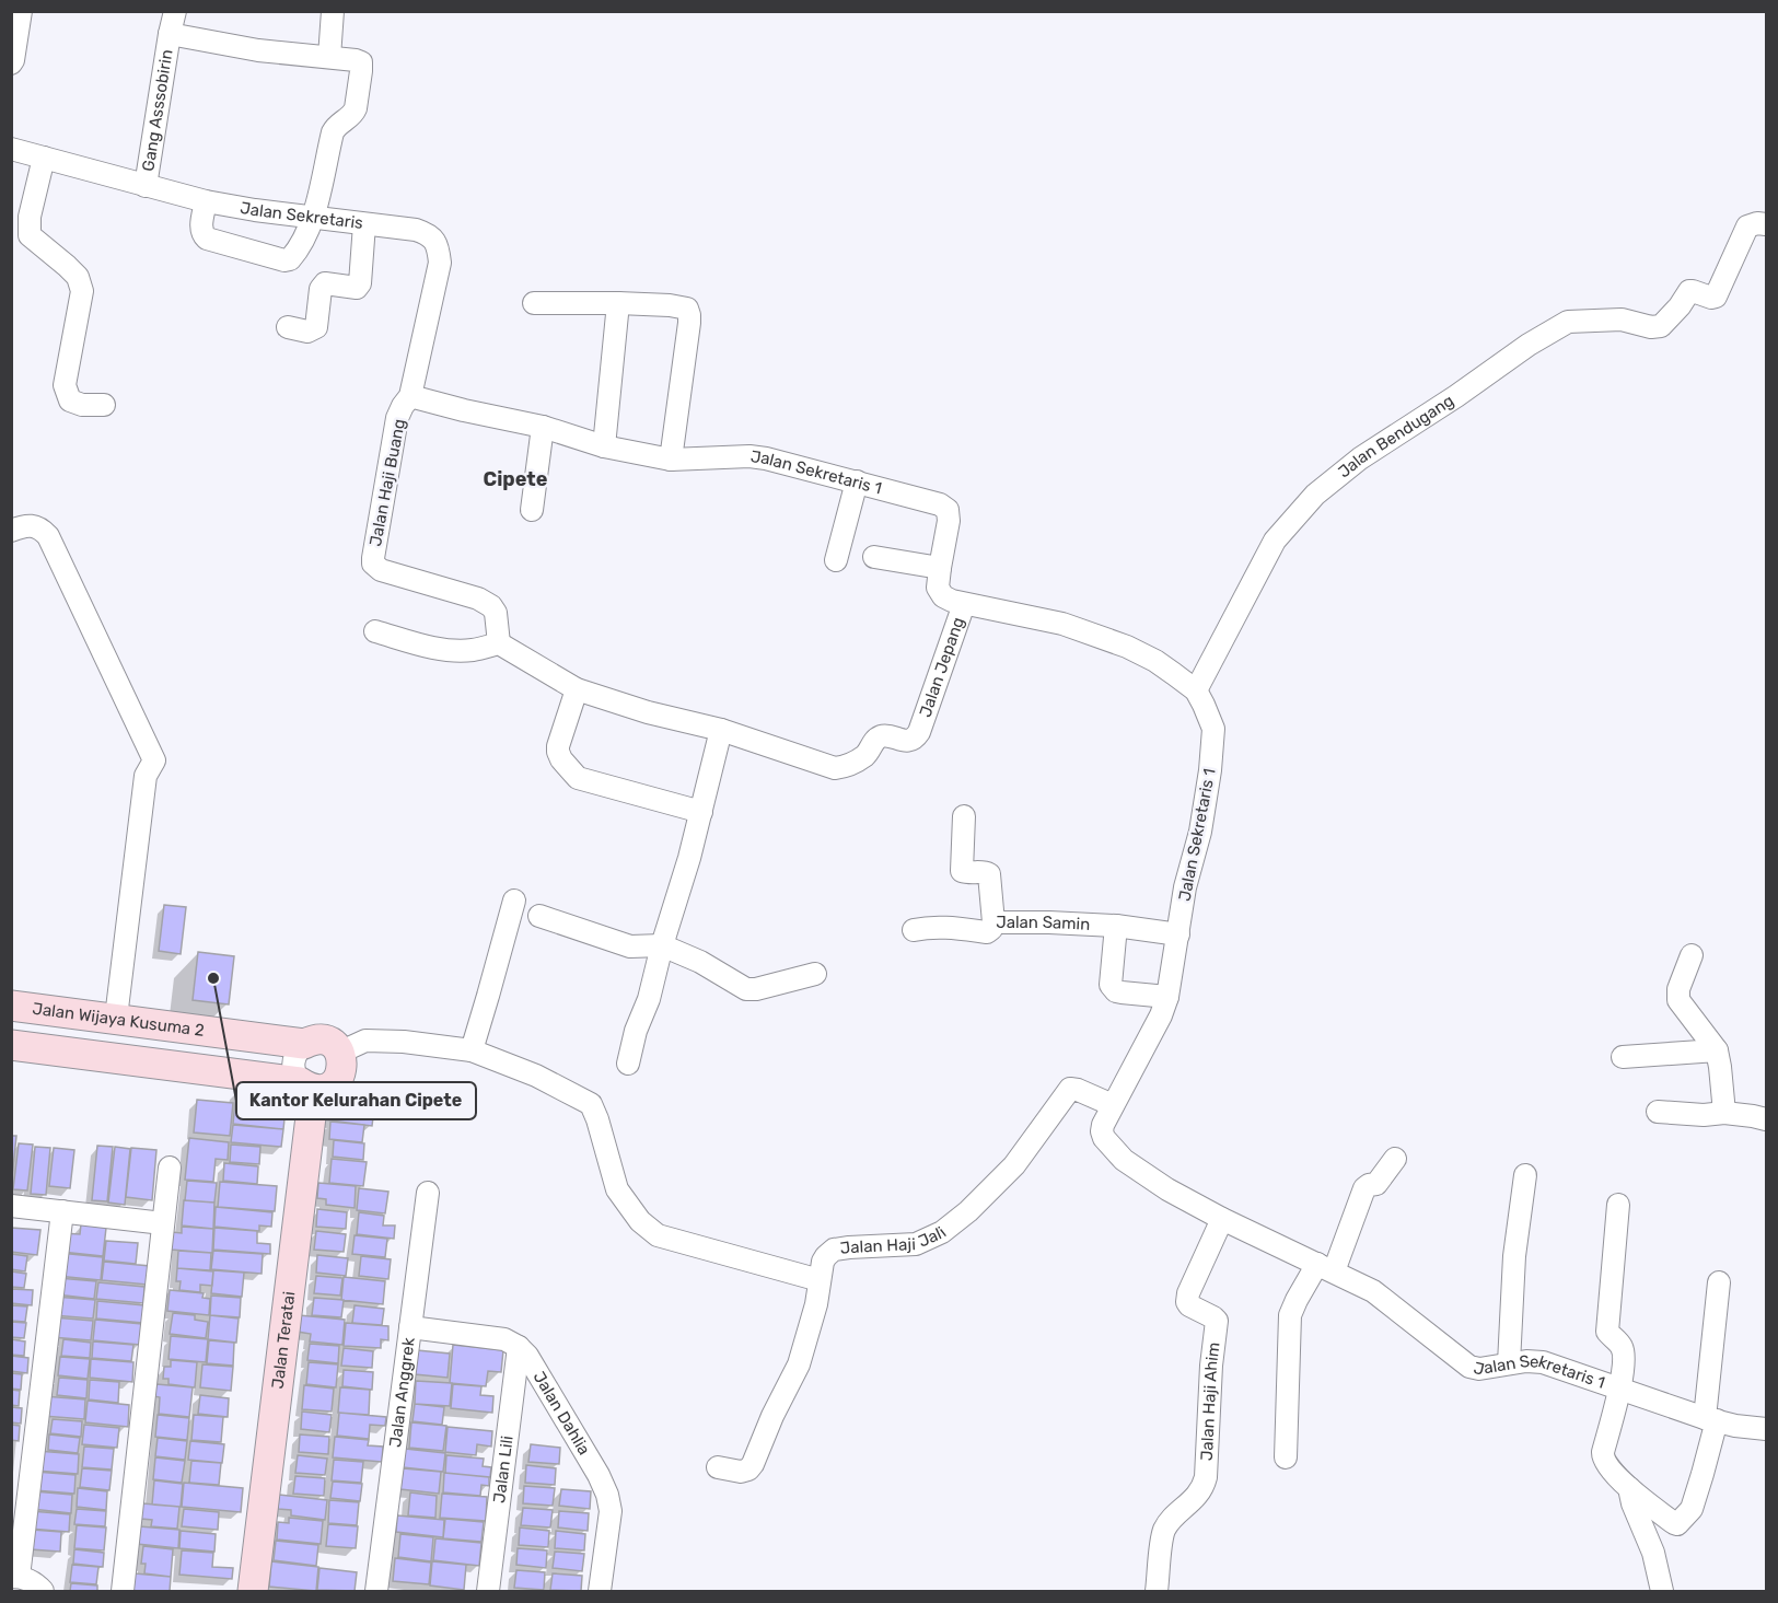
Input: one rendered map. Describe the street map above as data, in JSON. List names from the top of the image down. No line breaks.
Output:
{"streets":{"street":["Gang Asssobirin","Jalan Sekretaris","Jalan Bendugang","Jalan Sekretaris 1","Jalan Haji Buang","Jalan Jepang","Jalan Samin","Jalan Wijaya Kusuma 2","Jalan Haji Jali","Jalan Teratai","Jalan Anggrek","Jalan Haji Ahim","Jalan Dahlia","Jalan Lili"]},"crossings":[["Gang Asssobirin","Jalan Sekretaris"],["Jalan Sekretaris","Jalan Sekretaris 1"],["Jalan Sekretaris","Jalan Haji Buang"],["Jalan Bendugang","Jalan Sekretaris 1"],["Jalan Sekretaris 1","Jalan Haji Buang"],["Jalan Sekretaris 1","Jalan Jepang"],["Jalan Sekretaris 1","Jalan Samin"],["Jalan Sekretaris 1","Jalan Haji Jali"],["Jalan Sekretaris 1","Jalan Haji Ahim"],["Jalan Wijaya Kusuma 2","Jalan Teratai"],["Jalan Dahlia","Jalan Lili"]],"districts":["Cipete"],"places":["Kantor Kelurahan Cipete"]}
